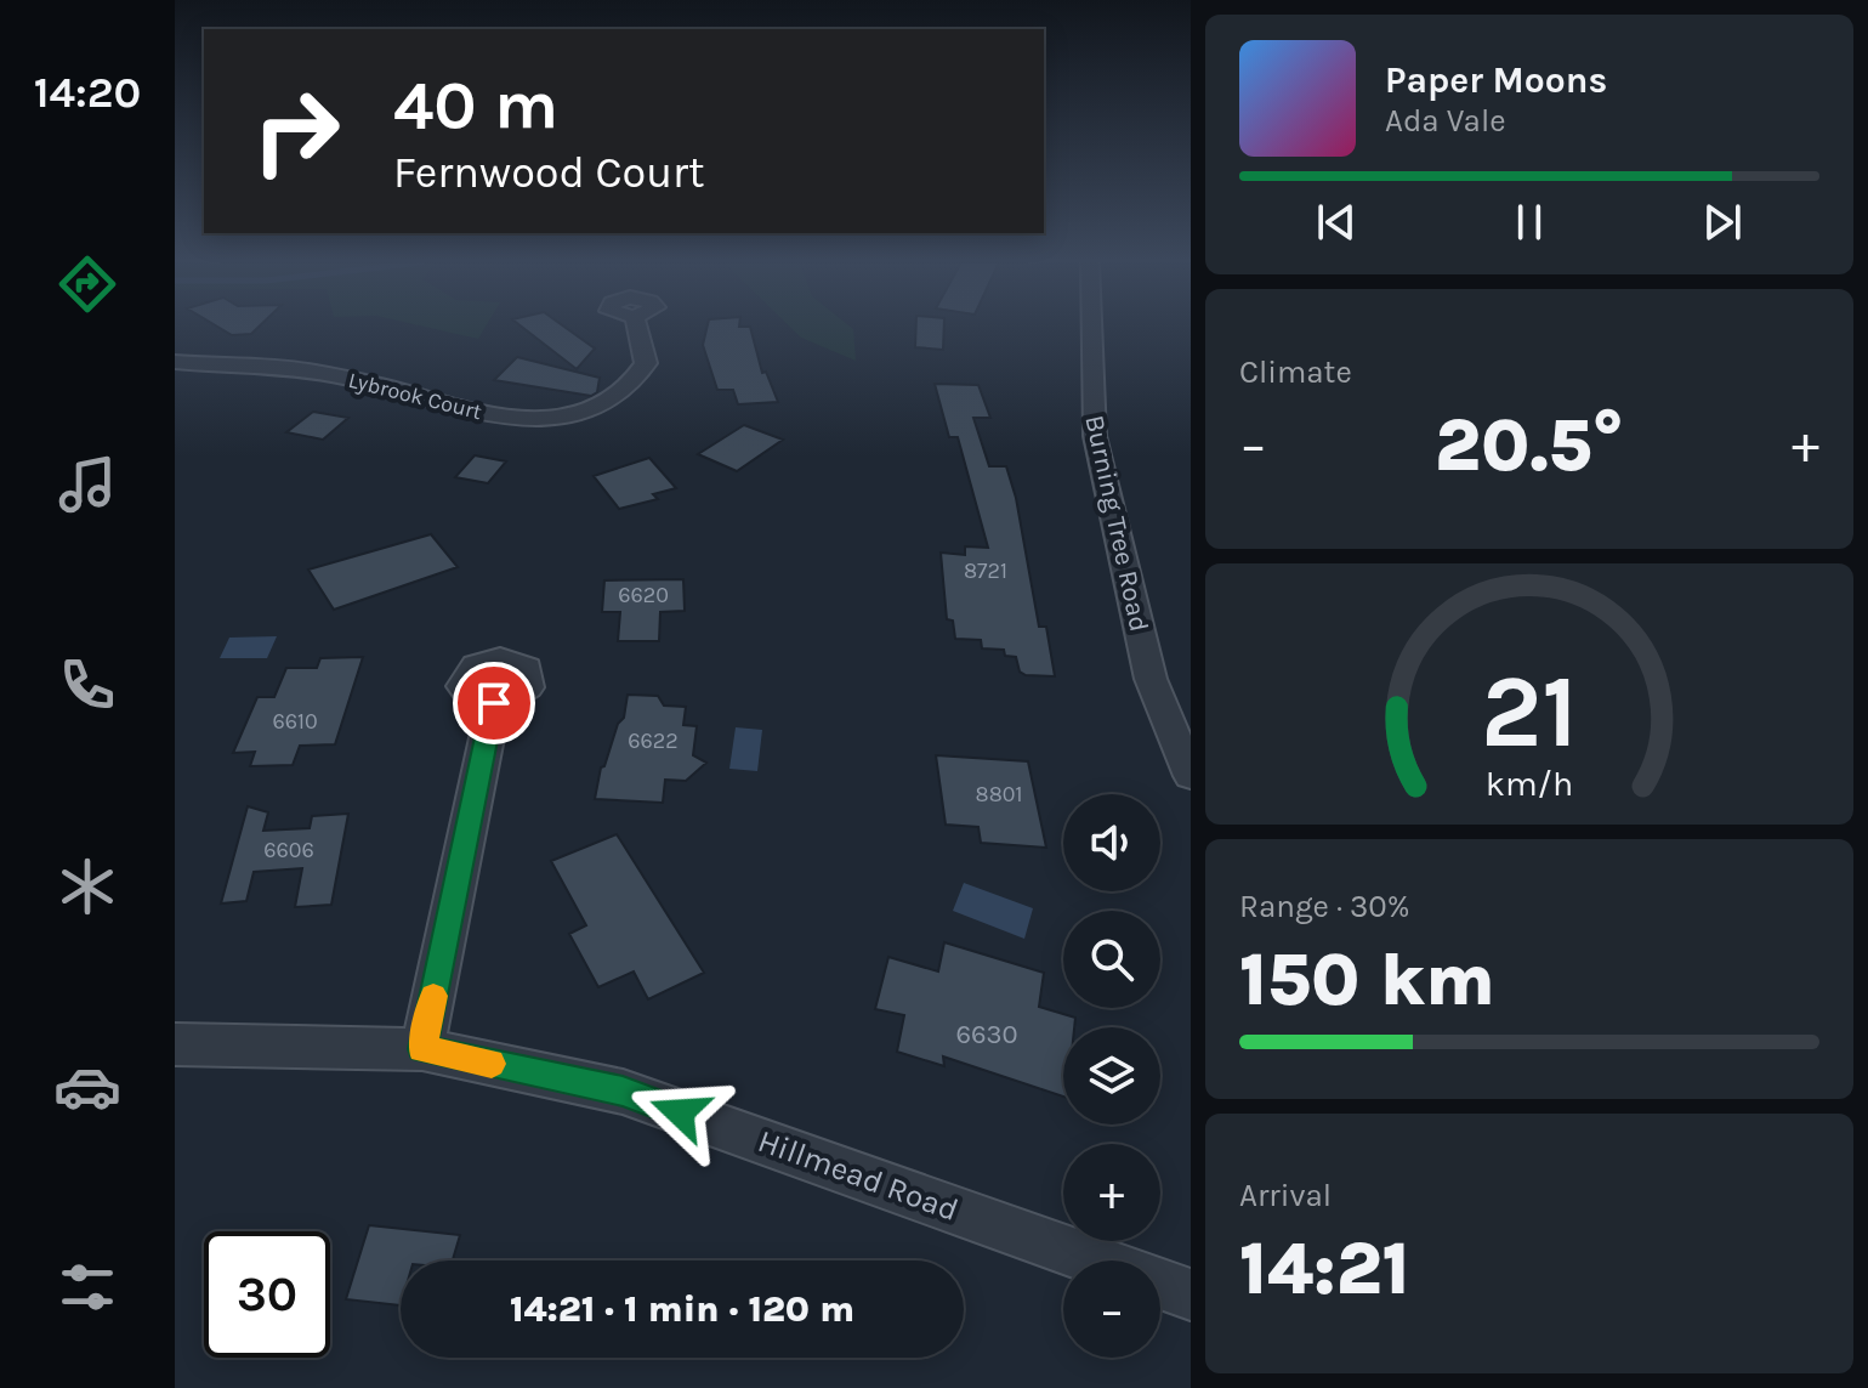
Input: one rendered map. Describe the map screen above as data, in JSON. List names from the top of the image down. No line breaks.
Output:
{"streets":{"street":["Lybrook Court","Burning Tree Road","Hillmead Road"]},"house_numbers":["8721","6620","6610","6622","8801","6606","6630"],"page":{"tabs":"14:20","turn":["40 m","Fernwood Court"],"song":["Paper Moons","Ada Vale"],"tile":["Climate",["Range · 30%","150 km"],["Arrival","14:21"]],"heat":["−","20.5°","+"],"map_buttons":["+","−"],"limit":"30","trip":"14:21 · 1 min · 120 m","gauge":["21","km/h"]}}
